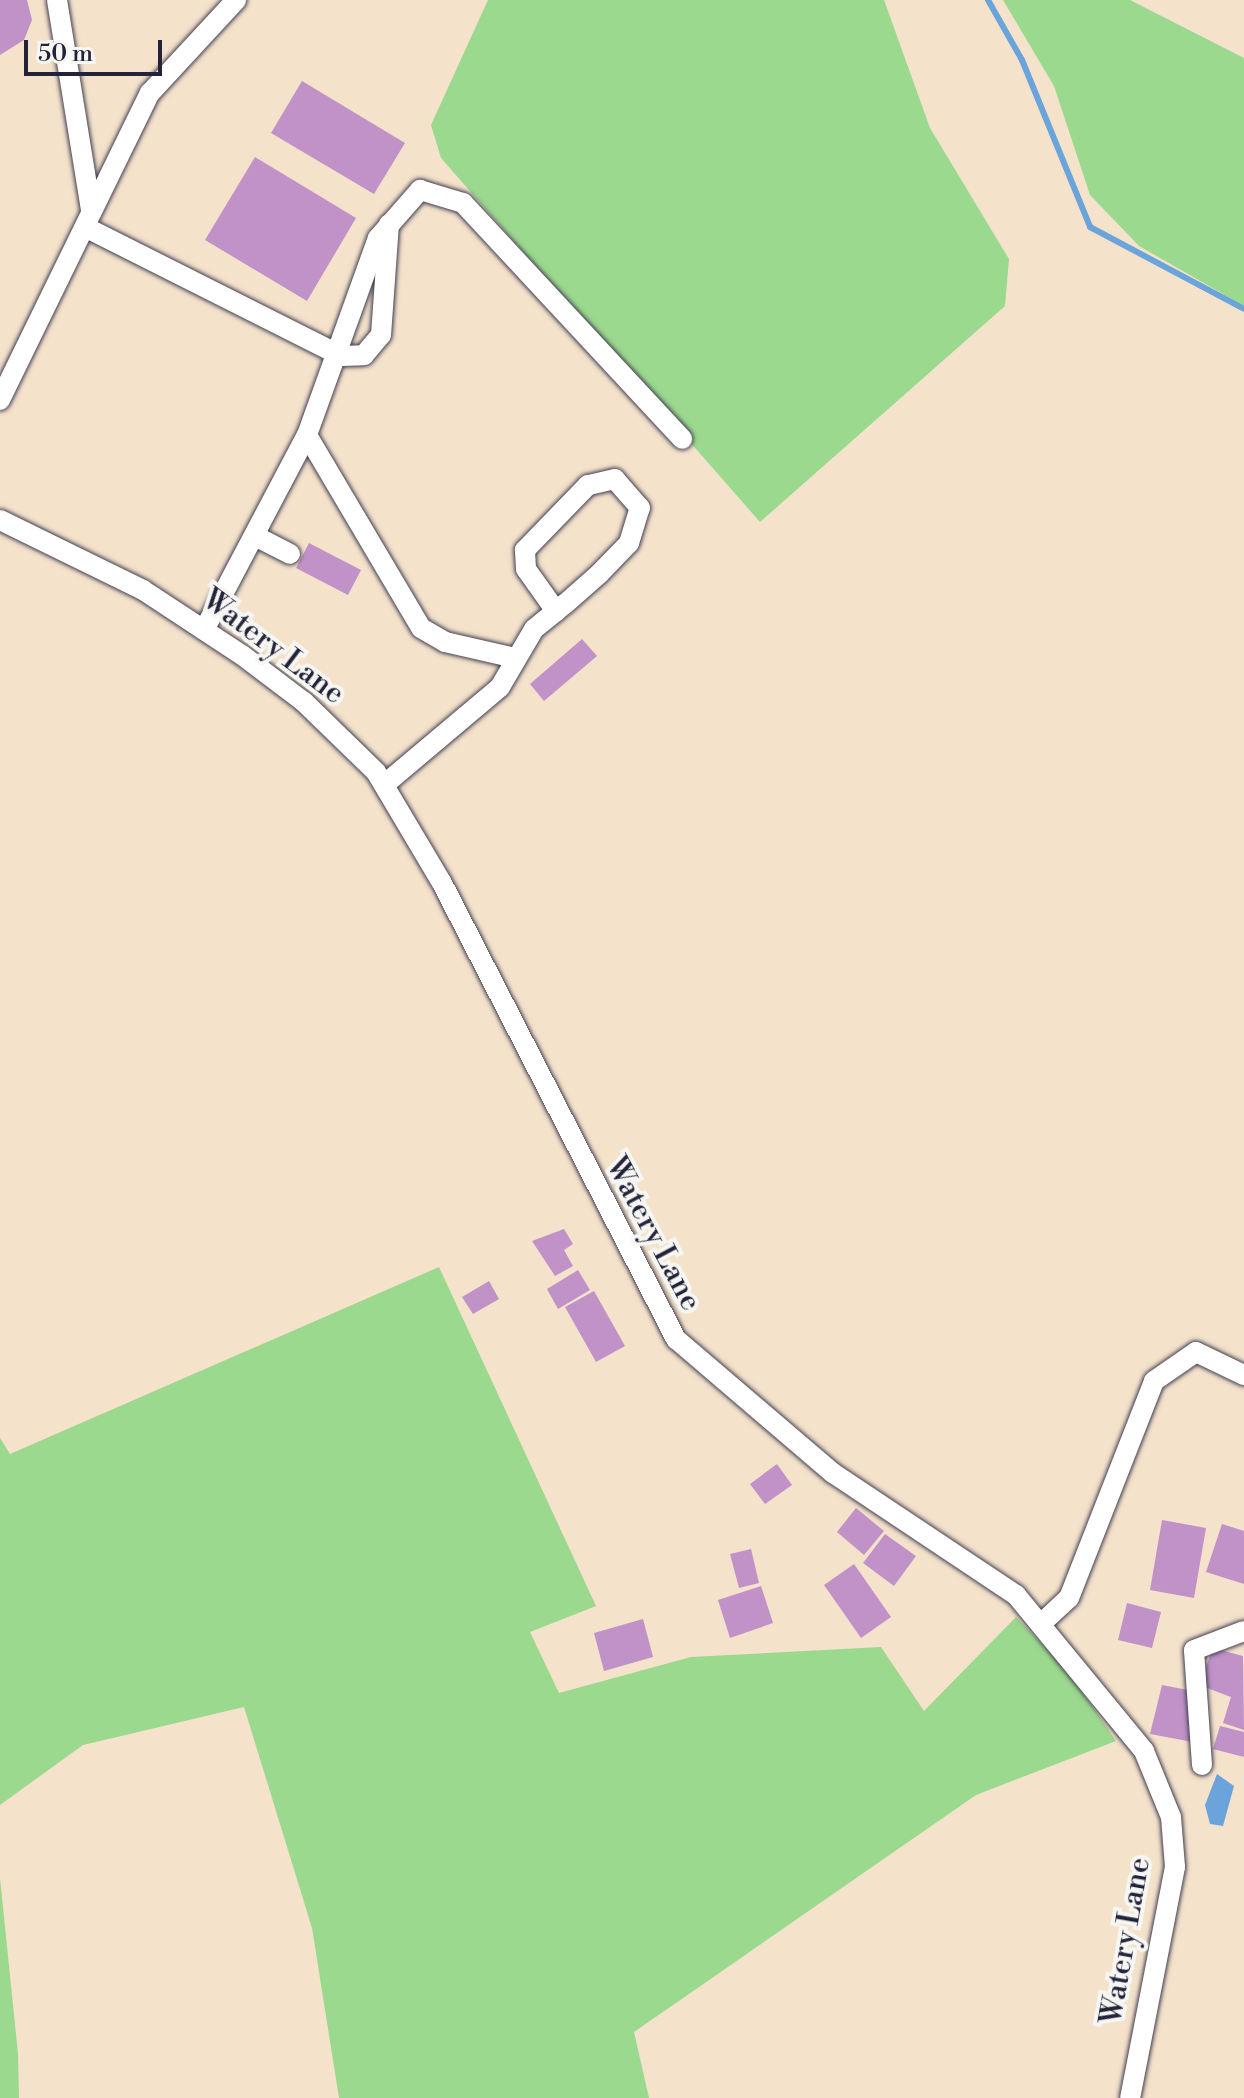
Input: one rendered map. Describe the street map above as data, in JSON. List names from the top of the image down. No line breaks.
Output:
{"streets":{"street":["Watery Lane"]},"scale_bar":"50 m"}
